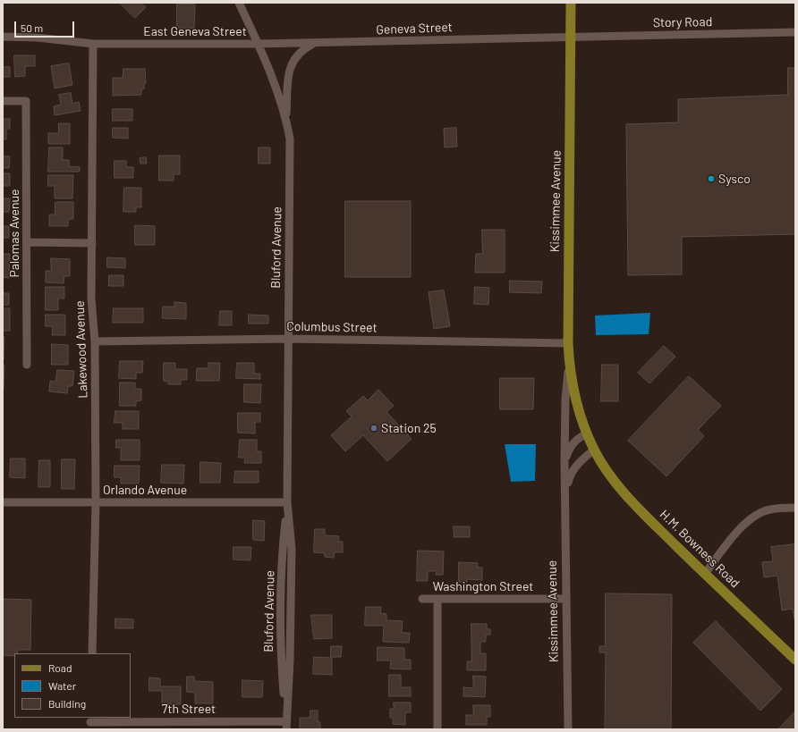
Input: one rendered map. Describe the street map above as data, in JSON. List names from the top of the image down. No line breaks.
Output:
{"streets":{"main road":["Kissimmee Avenue","H.M. Bowness Road"],"street":["Story Road","Geneva Street","East Geneva Street","Palomas Avenue","Bluford Avenue","Columbus Street","Lakewood Avenue","Orlando Avenue","Washington Street","7th Street"]},"crossings":[["Story Road","Geneva Street"],["Story Road","Kissimmee Avenue"],["Geneva Street","East Geneva Street"],["Geneva Street","Kissimmee Avenue"],["Geneva Street","Bluford Avenue"],["East Geneva Street","Bluford Avenue"],["East Geneva Street","Lakewood Avenue"],["Kissimmee Avenue","Columbus Street"],["Kissimmee Avenue","H.M. Bowness Road"],["Kissimmee Avenue","Washington Street"],["Bluford Avenue","Columbus Street"],["Bluford Avenue","Orlando Avenue"],["Bluford Avenue","7th Street"],["Columbus Street","Lakewood Avenue"],["Lakewood Avenue","Orlando Avenue"]],"places":["Sysco","Station 25"],"legend":["Road","Water","Building"],"scale_bar":"50 m"}
